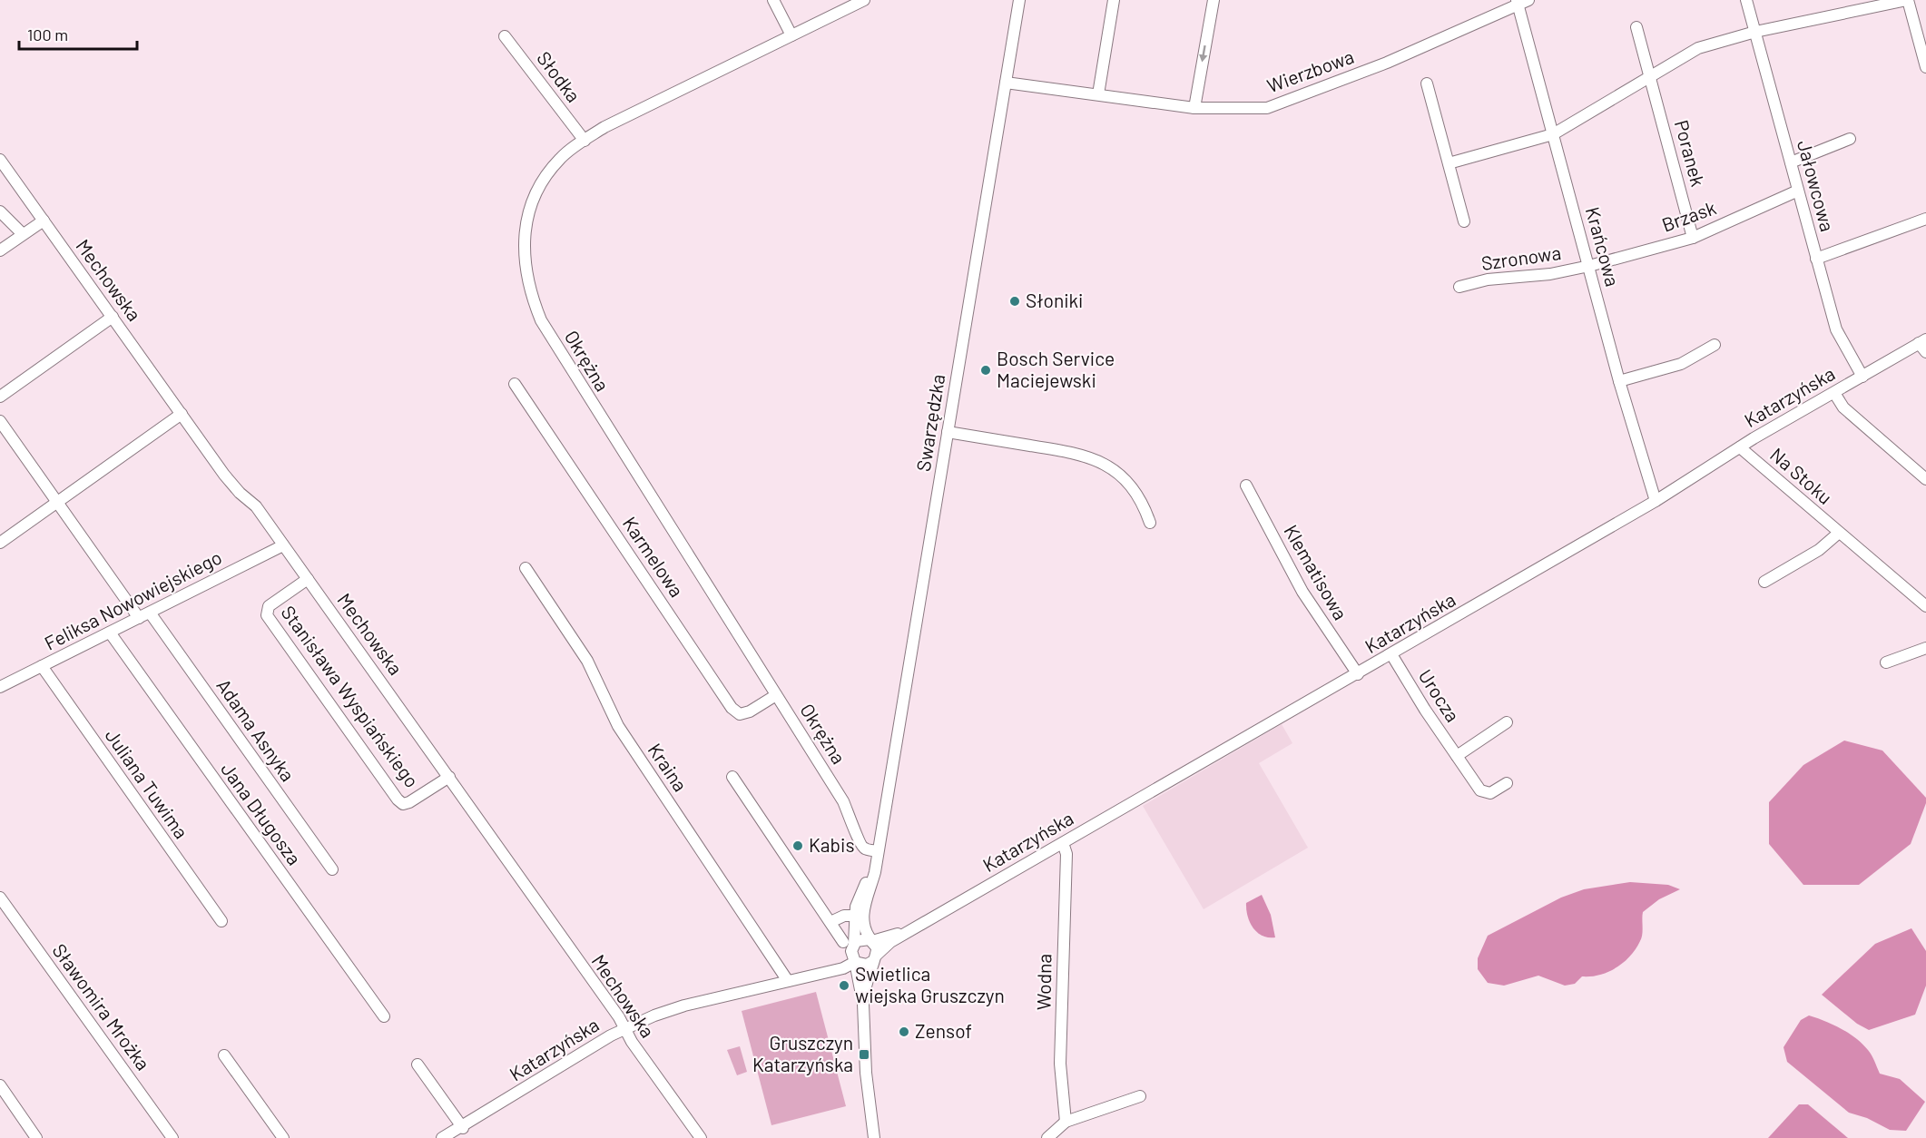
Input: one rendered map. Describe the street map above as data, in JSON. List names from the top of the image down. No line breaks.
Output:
{"streets":{"street":["Wierzbowa","Słodka","Poranek","Jałowcowa","Brzask","Krańcowa","Szronowa","Mechowska","Okrężna","Katarzyńska","Swarzędzka","Na Stoku","Karmelowa","Klematisowa","Feliksa Nowowiejskiego","Urocza","Stanisława Wyspiańskiego","Adama Asnyka","Kraina","Juliana Tuwima","Jana Długosza","Wodna","Sławomira Mrożka"]},"crossings":[["Wierzbowa","Krańcowa"],["Wierzbowa","Swarzędzka"],["Słodka","Okrężna"],["Poranek","Brzask"],["Jałowcowa","Brzask"],["Jałowcowa","Katarzyńska"],["Brzask","Krańcowa"],["Brzask","Szronowa"],["Krańcowa","Szronowa"],["Krańcowa","Katarzyńska"],["Mechowska","Katarzyńska"],["Mechowska","Feliksa Nowowiejskiego"],["Mechowska","Stanisława Wyspiańskiego"],["Okrężna","Swarzędzka"],["Okrężna","Karmelowa"],["Katarzyńska","Swarzędzka"],["Katarzyńska","Na Stoku"],["Katarzyńska","Klematisowa"],["Katarzyńska","Urocza"],["Katarzyńska","Kraina"],["Katarzyńska","Wodna"],["Feliksa Nowowiejskiego","Adama Asnyka"],["Feliksa Nowowiejskiego","Juliana Tuwima"],["Feliksa Nowowiejskiego","Jana Długosza"]],"places":{"other":["Słoniki","Bosch Service Maciejewski","Kabis","Swietlica wiejska Gruszczyn","Zensof"],"transit":["Gruszczyn Katarzyńska"]},"scale_bar":"100 m"}
